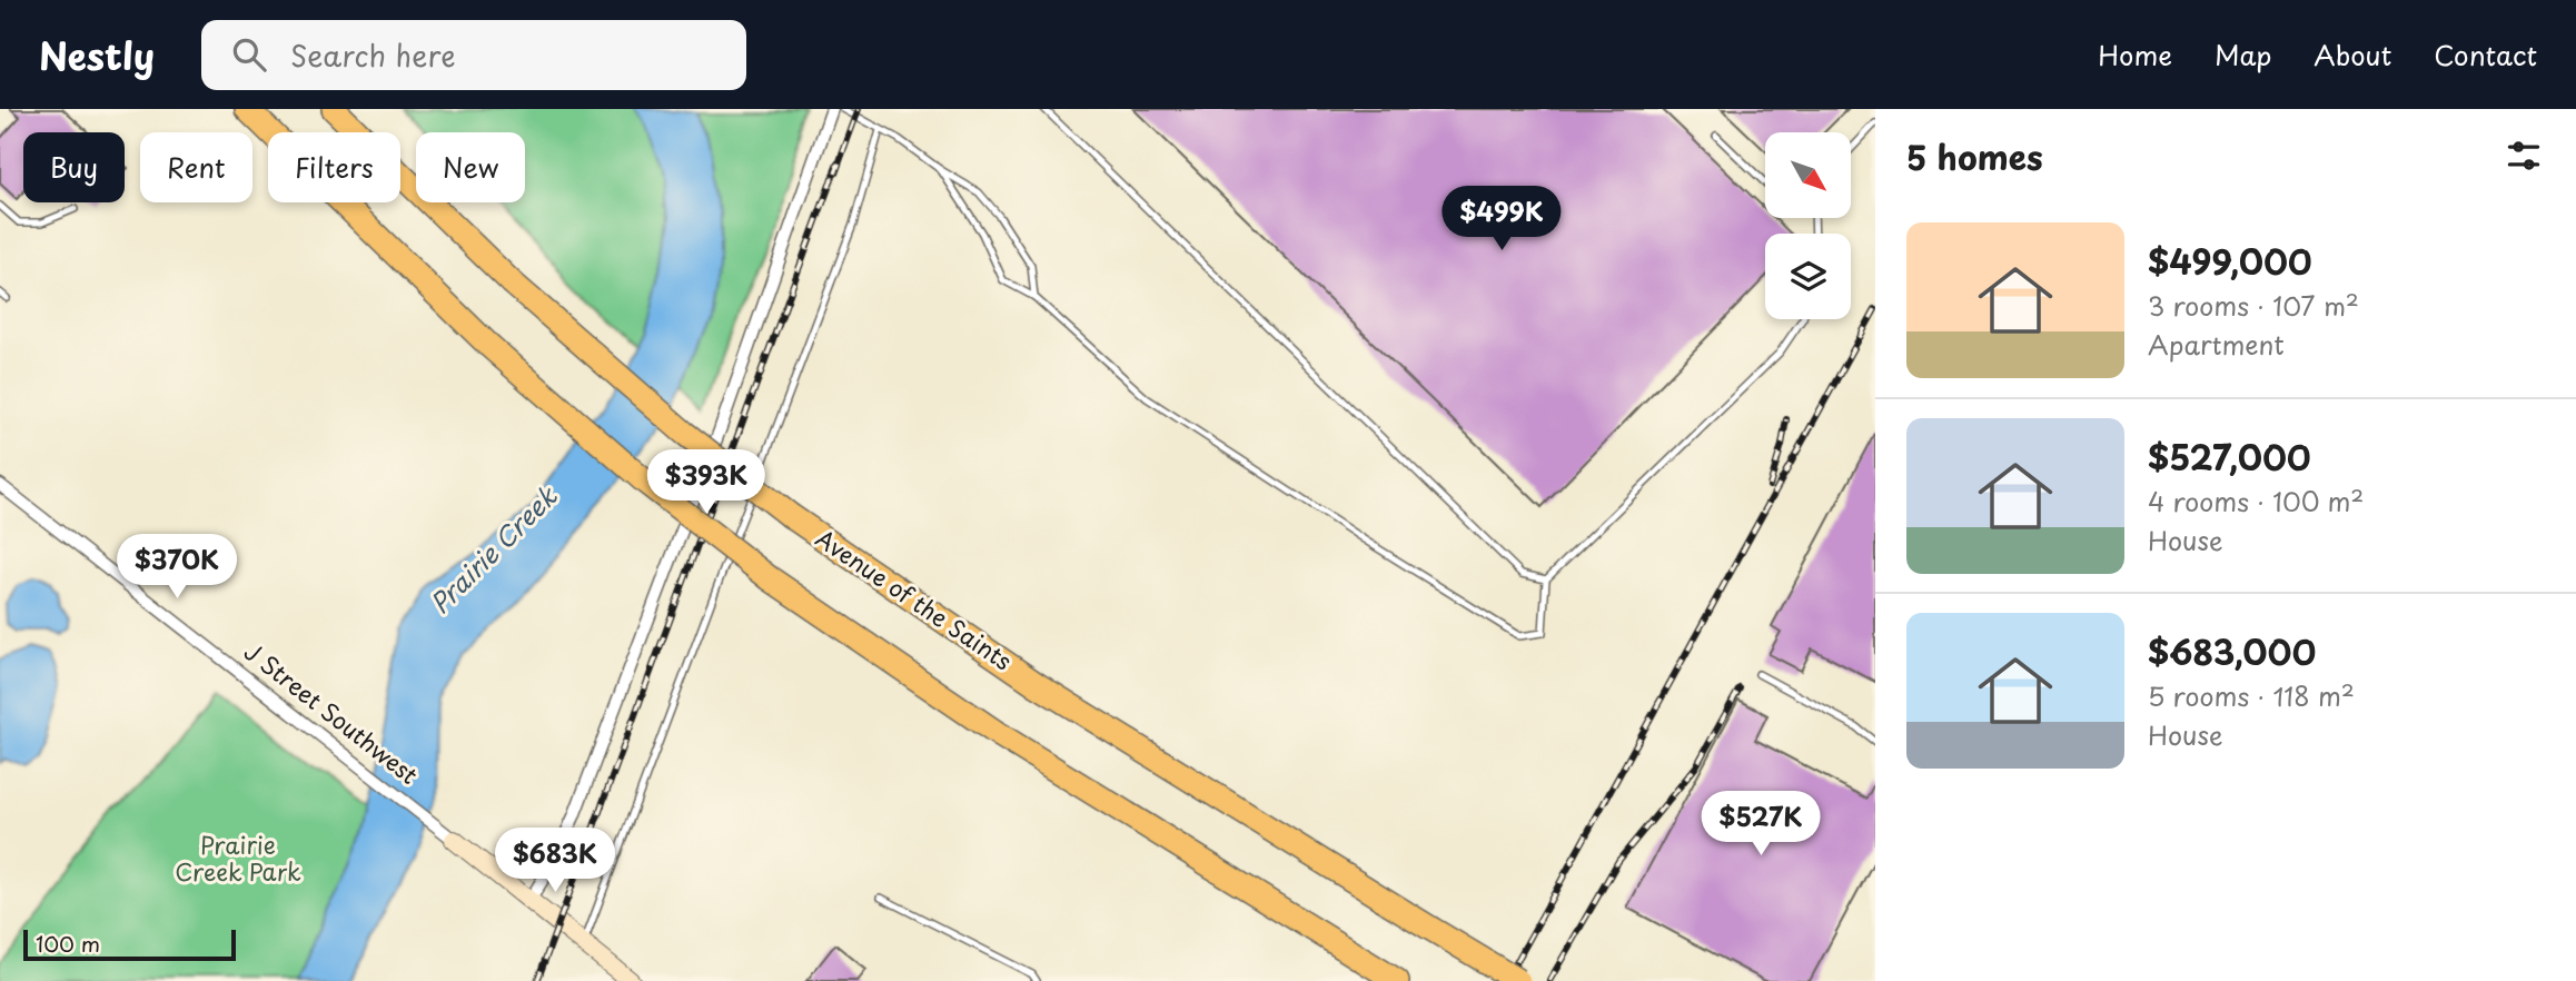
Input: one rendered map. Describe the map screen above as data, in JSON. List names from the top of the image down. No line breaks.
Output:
{"streets":{"highway":["Avenue of the Saints"],"street":["J Street Southwest"]},"water":["Prairie Creek"],"parks":["Prairie Creek Park"],"scale_bar":"100 m","north":"bottom right","page":{"header":"Nestly","search":"Search here","nav":["Home","Map","About","Contact"],"heading":"5 homes","chip":["Buy","Rent","Filters","New"],"price":["$499K","$393K","$370K","$527K","$683K"],"list":[{"name":"$499,000","note":"3 rooms · 107 m² · Apartment"},{"name":"$527,000","note":"4 rooms · 100 m² · House"},{"name":"$683,000","note":"5 rooms · 118 m² · House"}],"scale":"100 m"}}
